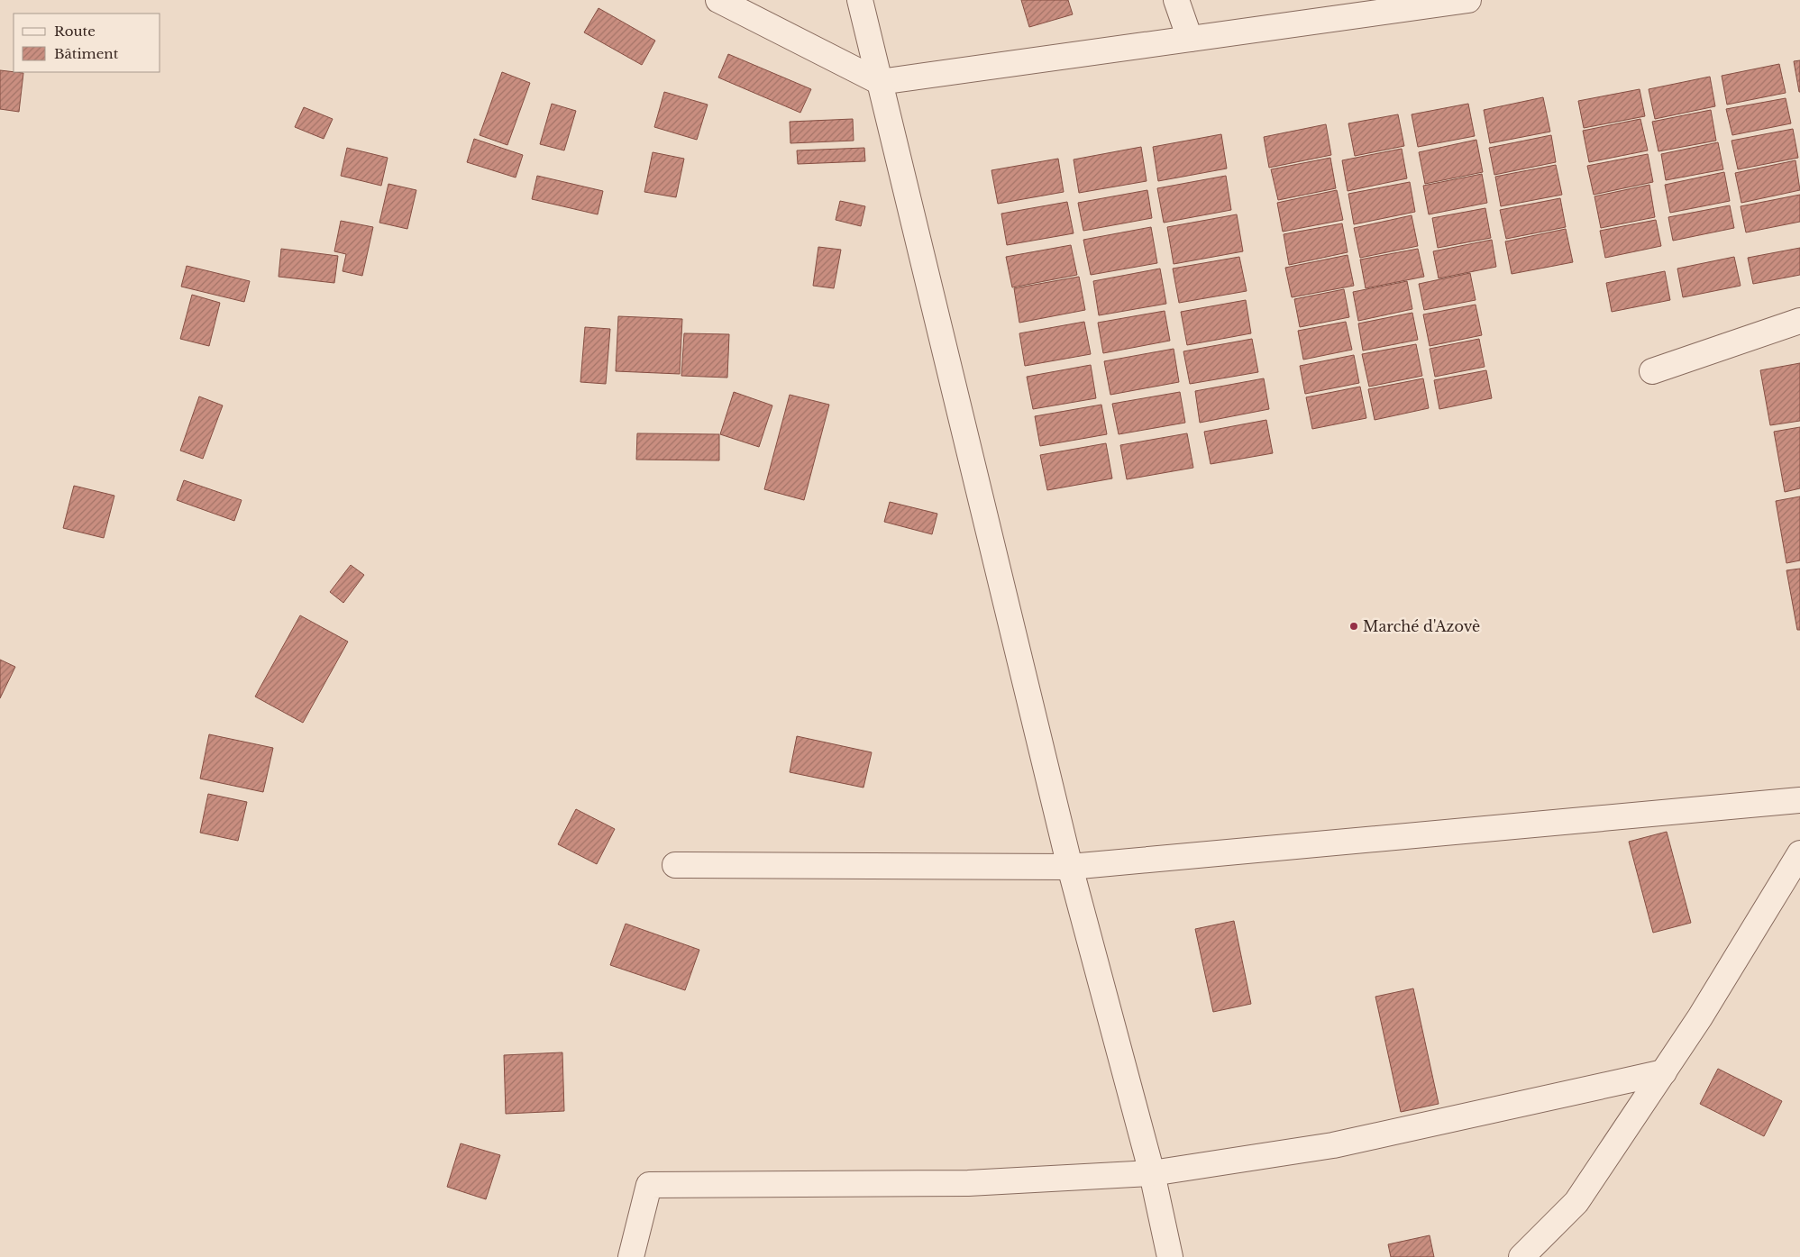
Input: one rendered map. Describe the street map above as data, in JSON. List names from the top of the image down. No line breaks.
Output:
{"places":["Marché d'Azovè"],"legend":["Route","Bâtiment"]}
